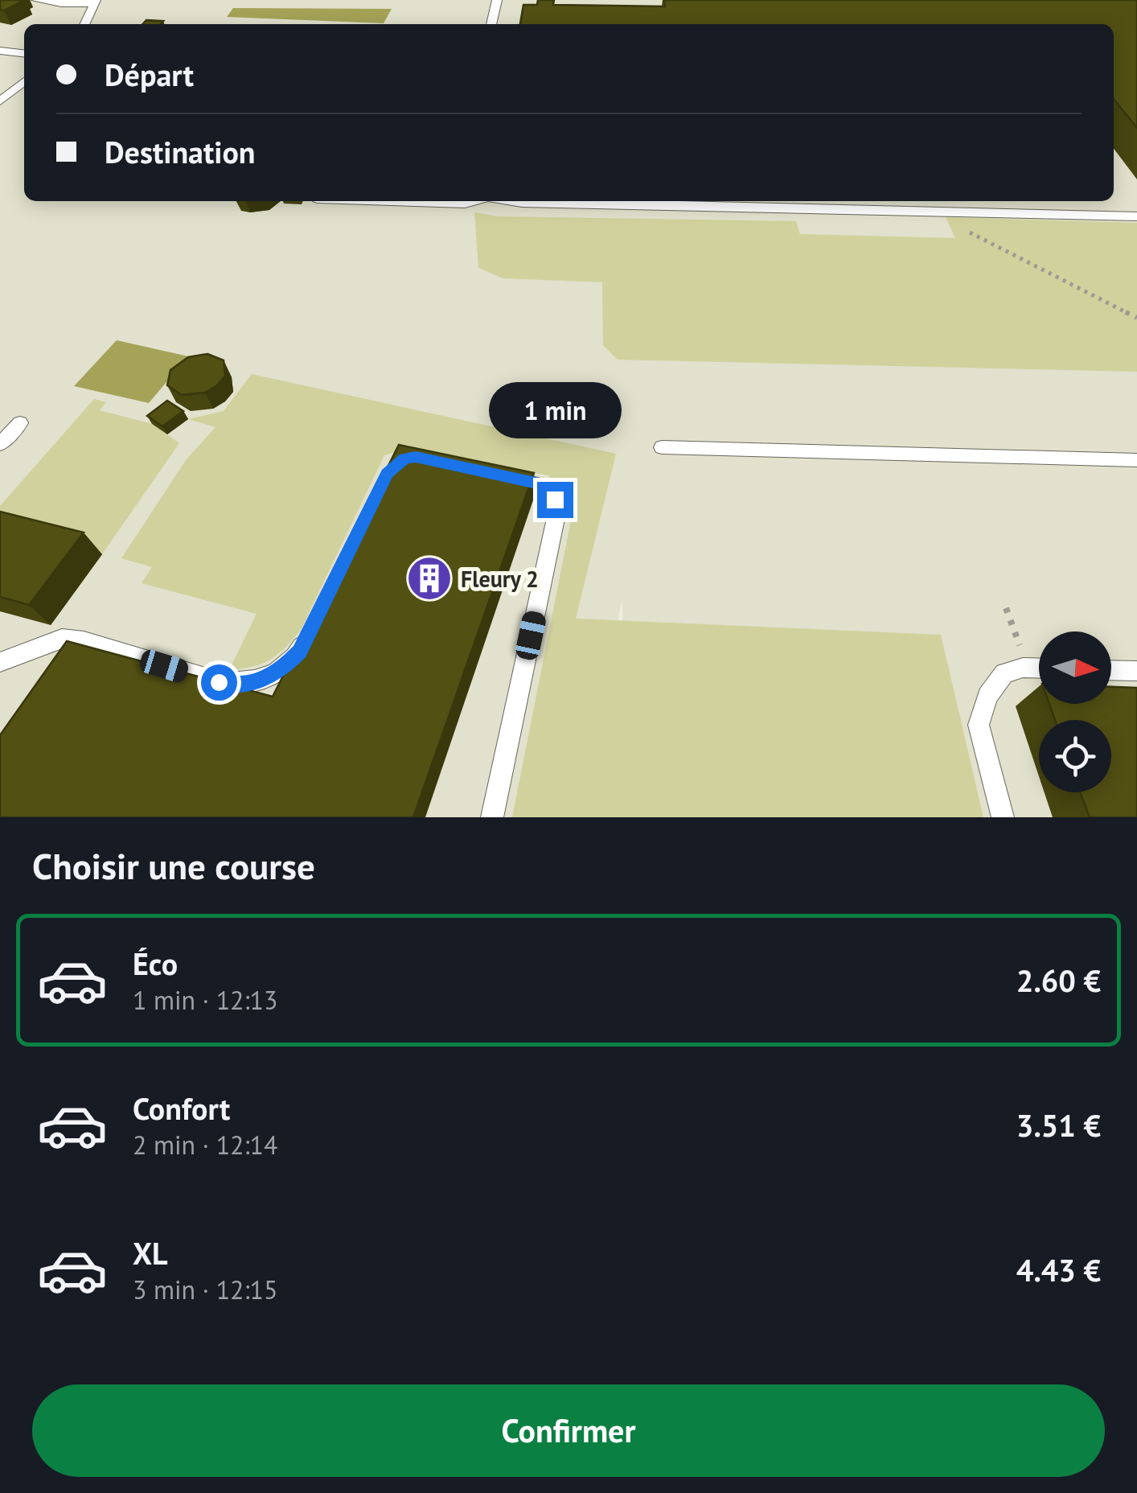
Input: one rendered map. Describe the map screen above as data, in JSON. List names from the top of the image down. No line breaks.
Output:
{"places":{"building":["Fleury 2"]},"north":"right","page":{"banner":["Départ","Destination"],"bubble":"1 min","heading":"Choisir une course","list":[{"name":"Éco","note":"1 min · 12:13","value":"2.60 €"},{"name":"Confort","note":"2 min · 12:14","value":"3.51 €"},{"name":"XL","note":"3 min · 12:15","value":"4.43 €"}],"buttons":"Confirmer"}}
